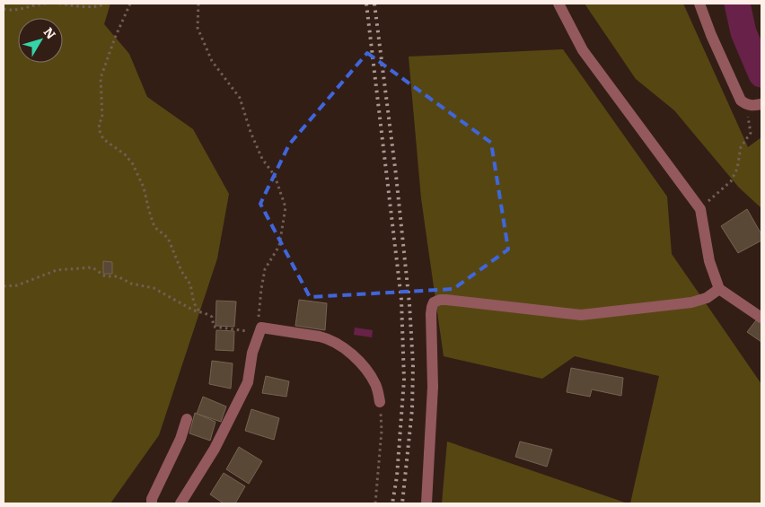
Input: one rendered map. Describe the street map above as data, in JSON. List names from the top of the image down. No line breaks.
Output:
{"north":"top right"}
